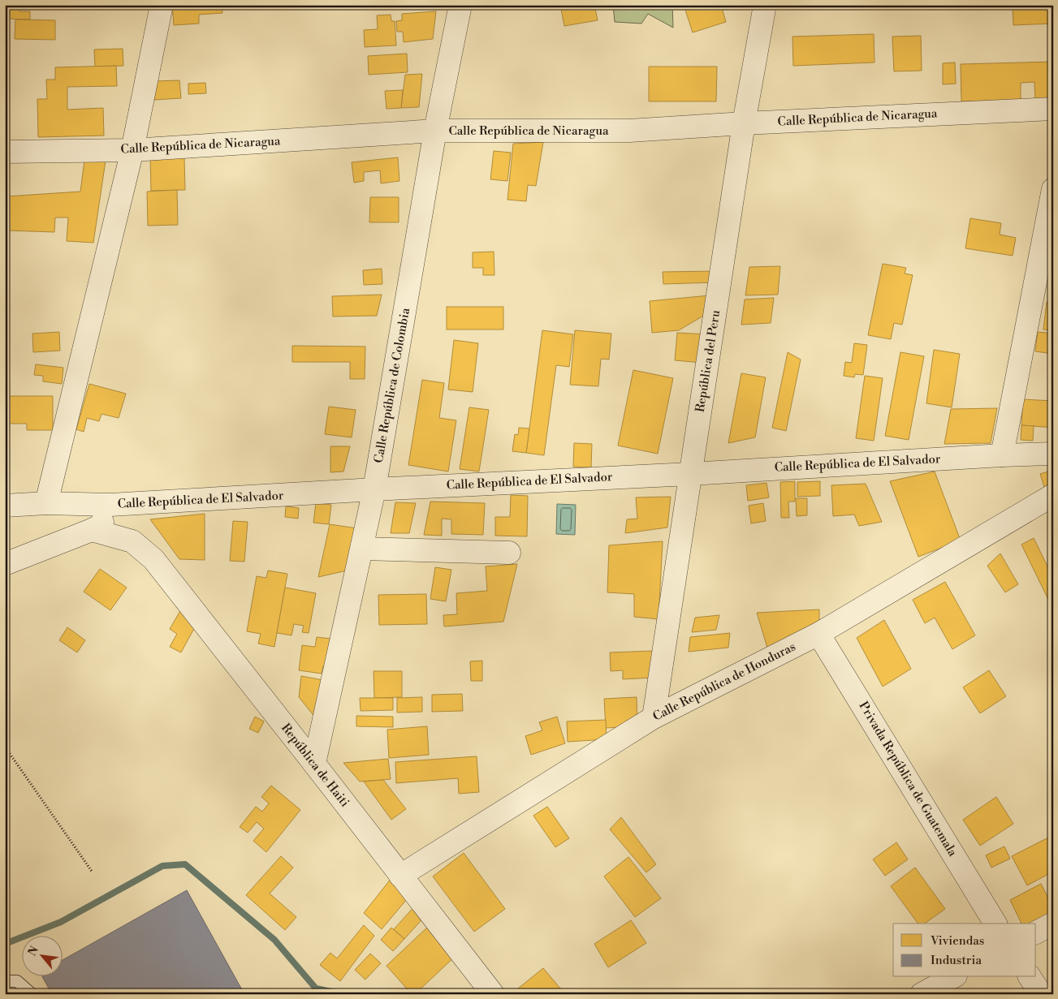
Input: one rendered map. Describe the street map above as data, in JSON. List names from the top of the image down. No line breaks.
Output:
{"streets":{"street":["Calle República de Nicaragua","República del Peru","Calle República de Colombia","Calle República de El Salvador","Calle República de Honduras","República de Haiti","Privada República de Guatemala"]},"crossings":[["Calle República de Nicaragua","República del Peru"],["Calle República de Nicaragua","Calle República de Colombia"],["República del Peru","Calle República de El Salvador"],["República del Peru","Calle República de Honduras"],["Calle República de Colombia","Calle República de El Salvador"],["Calle República de Colombia","República de Haiti"],["Calle República de Honduras","República de Haiti"],["Calle República de Honduras","Privada República de Guatemala"]],"legend":["Viviendas","Industria"],"north":"top left"}
